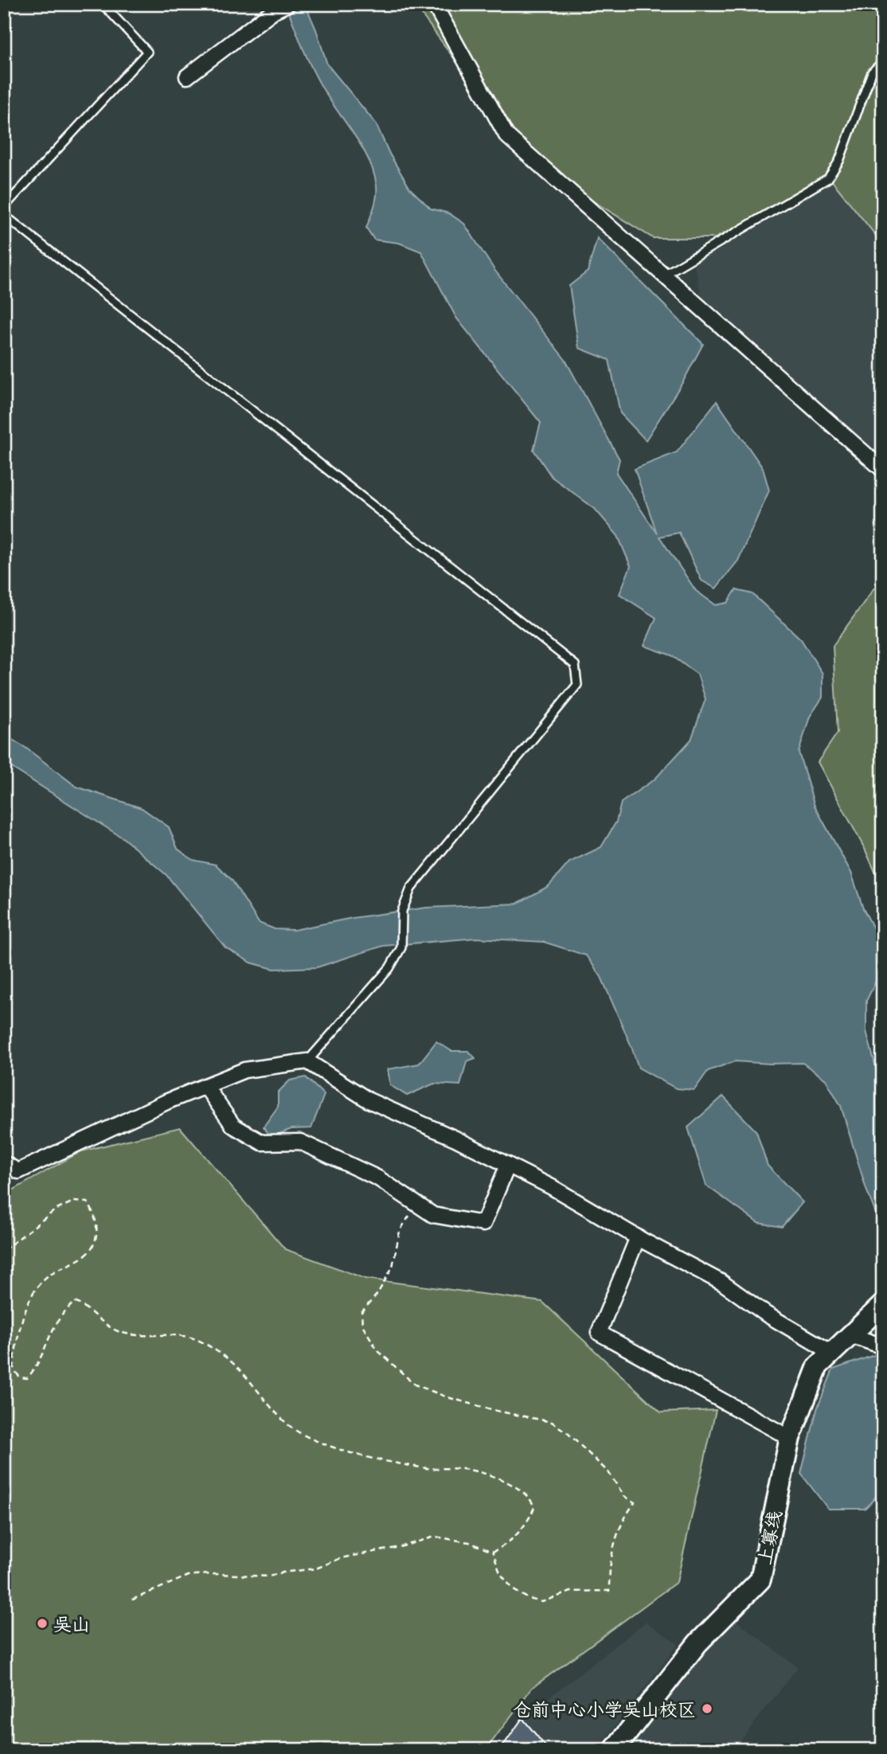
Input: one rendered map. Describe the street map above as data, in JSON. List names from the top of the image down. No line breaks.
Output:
{"streets":{"street":["上寡线"]},"places":["吴山","仓前中心小学吴山校区"]}
